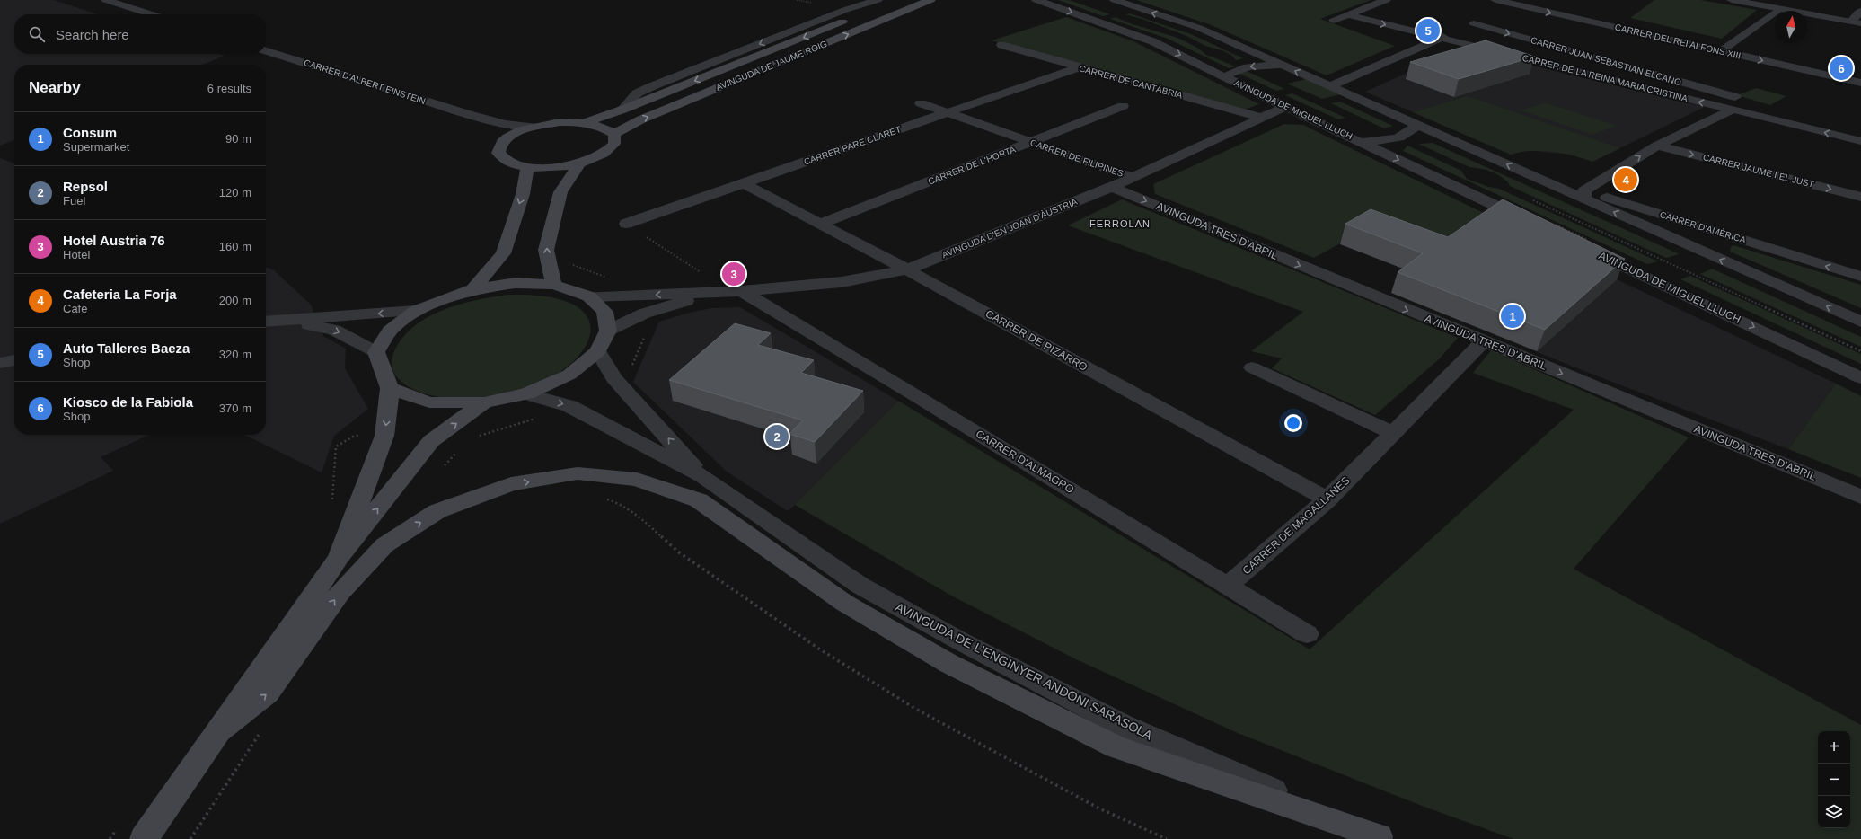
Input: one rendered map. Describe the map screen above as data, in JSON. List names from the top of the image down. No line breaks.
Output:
{"streets":{"main road":["AVINGUDA DE JAUME ROIG"],"street":["CARRER DEL REI ALFONS XIII","CARRER JUAN SEBASTIAN ELCANO","CARRER DE LA REINA MARIA CRISTINA","CARRER D'ALBERT EINSTEIN","CARRER DE CANTÀBRIA","AVINGUDA DE MIGUEL LLUCH","CARRER PARE CLARET","CARRER DE FILIPINES","CARRER DE L'HORTA","CARRER JAUME I EL JUST","CARRER D'AMÈRICA","AVINGUDA D'EN JOAN D'ÀUSTRIA","AVINGUDA TRES D'ABRIL","CARRER DE PIZARRO","CARRER D'ALMAGRO","CARRER DE MAGALLANES","AVINGUDA DE L'ENGINYER ANDONI SARASOLA"]},"crossings":[["CARRER JUAN SEBASTIAN ELCANO","CARRER DE LA REINA MARIA CRISTINA"],["CARRER DE CANTÀBRIA","CARRER PARE CLARET"],["CARRER DE CANTÀBRIA","AVINGUDA D'EN JOAN D'ÀUSTRIA"],["AVINGUDA DE MIGUEL LLUCH","CARRER D'AMÈRICA"],["AVINGUDA DE MIGUEL LLUCH","AVINGUDA D'EN JOAN D'ÀUSTRIA"],["CARRER PARE CLARET","CARRER DE FILIPINES"],["CARRER PARE CLARET","CARRER DE PIZARRO"],["CARRER DE FILIPINES","CARRER DE L'HORTA"],["CARRER DE FILIPINES","AVINGUDA D'EN JOAN D'ÀUSTRIA"],["CARRER DE L'HORTA","CARRER DE PIZARRO"],["AVINGUDA D'EN JOAN D'ÀUSTRIA","AVINGUDA TRES D'ABRIL"],["AVINGUDA D'EN JOAN D'ÀUSTRIA","CARRER DE PIZARRO"],["AVINGUDA D'EN JOAN D'ÀUSTRIA","CARRER D'ALMAGRO"],["AVINGUDA TRES D'ABRIL","CARRER DE MAGALLANES"],["CARRER DE PIZARRO","CARRER DE MAGALLANES"],["CARRER D'ALMAGRO","CARRER DE MAGALLANES"]],"districts":["FERROLAN"],"north":"top","page":{"search":"Search here","pins":["5","6","4","3","1","2"],"heading":["Nearby","6 results"],"list":[{"mark":"1","name":"Consum","note":"Supermarket","value":"90 m"},{"mark":"2","name":"Repsol","note":"Fuel","value":"120 m"},{"mark":"3","name":"Hotel Austria 76","note":"Hotel","value":"160 m"},{"mark":"4","name":"Cafeteria La Forja","note":"Café","value":"200 m"},{"mark":"5","name":"Auto Talleres Baeza","note":"Shop","value":"320 m"},{"mark":"6","name":"Kiosco de la Fabiola","note":"Shop","value":"370 m"}],"map_buttons":["+","−"]}}
